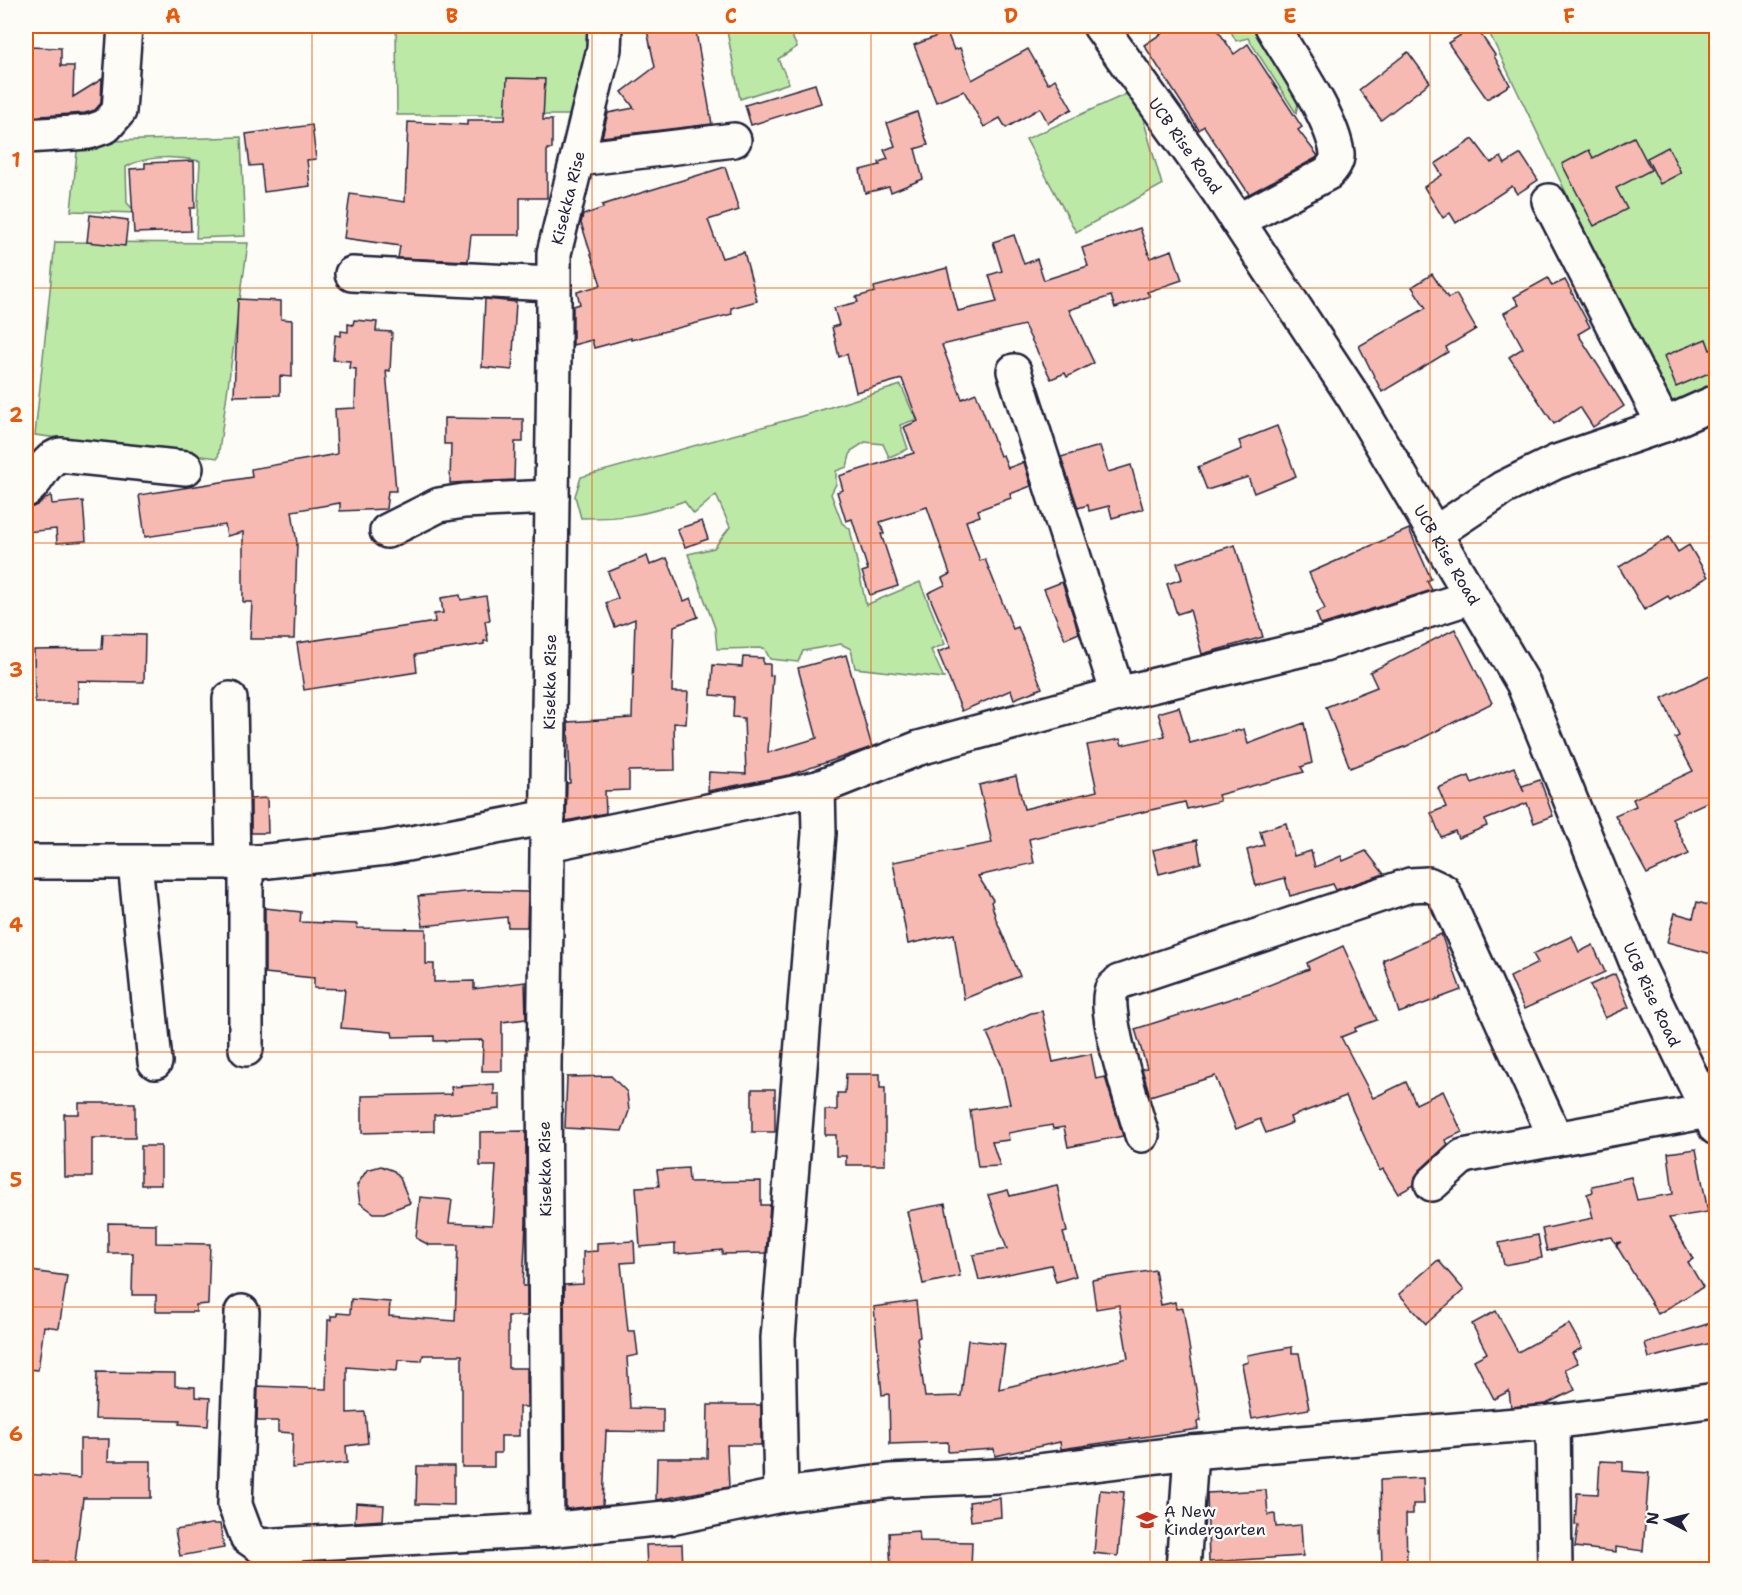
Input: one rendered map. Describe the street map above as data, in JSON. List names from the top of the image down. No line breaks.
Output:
{"streets":{"street":["UCB Rise Road","Kisekka Rise"]},"places":{"school or university":["A New Kindergarten"]},"north":"left","grid":{"columns":["A","B","C","D","E","F"],"rows":["1","2","3","4","5","6"]}}
